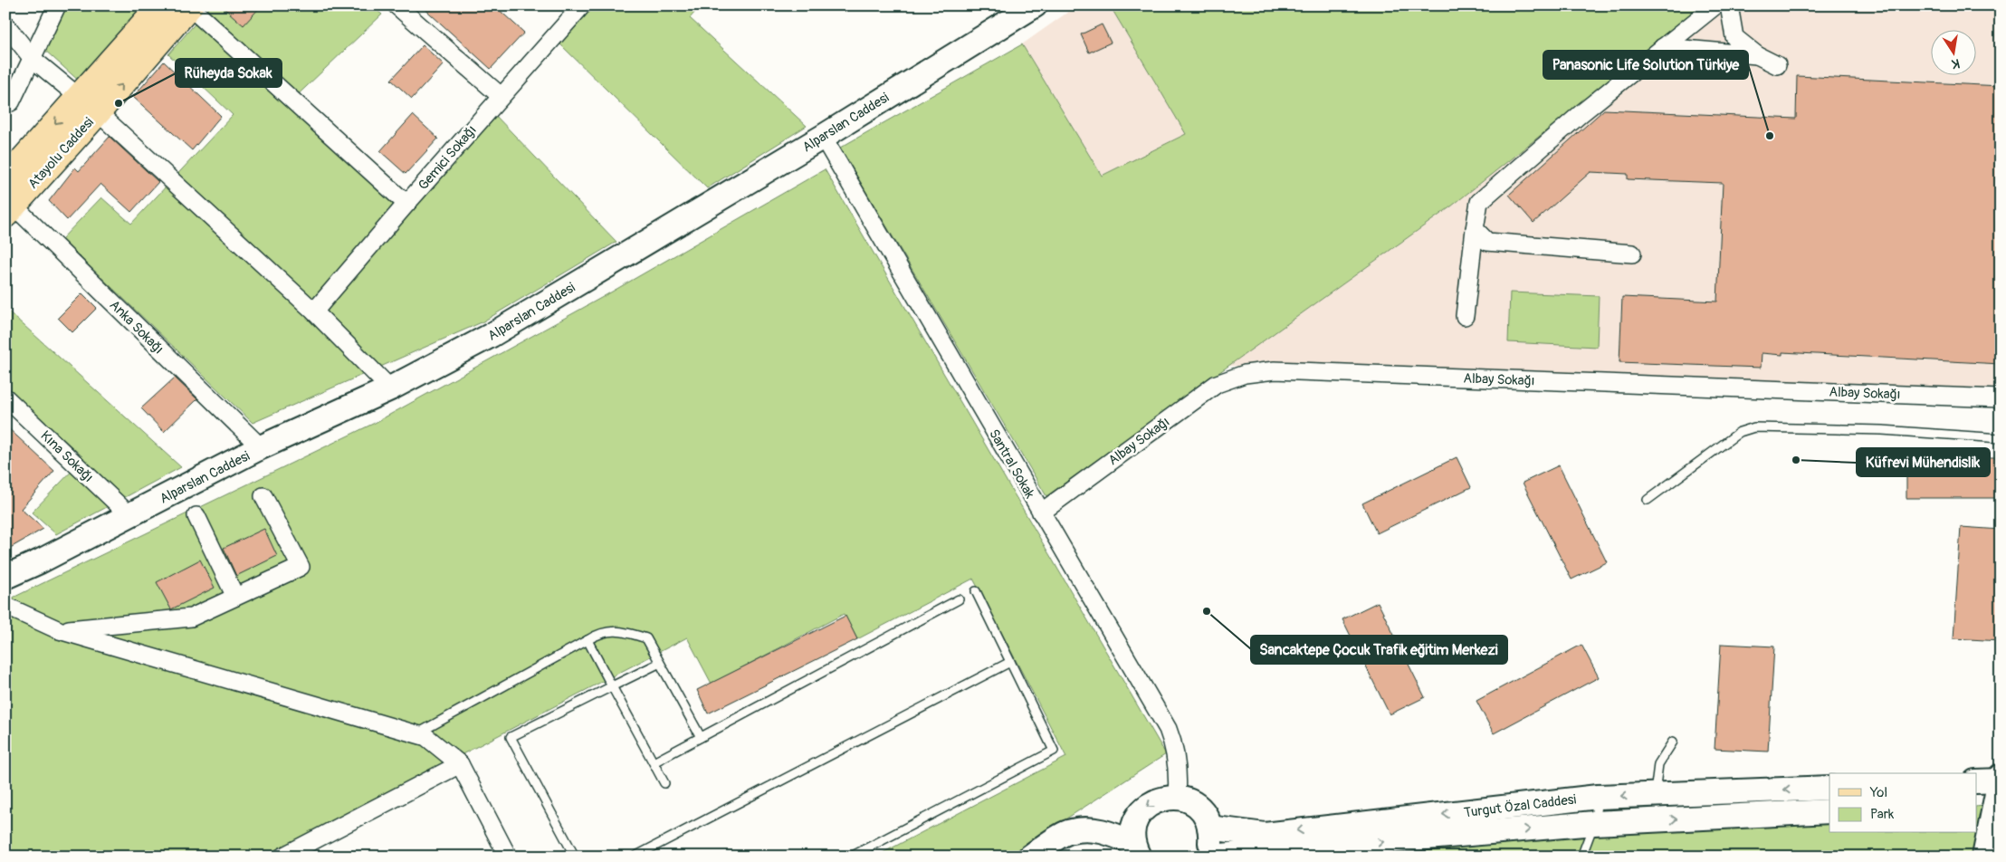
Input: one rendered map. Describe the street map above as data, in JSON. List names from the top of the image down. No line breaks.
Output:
{"streets":{"main road":["Atayolu Caddesi"],"street":["Alparslan Caddesi","Gemici Sokağı","Anka Sokağı","Albay Sokağı","Kına Sokağı","Santral Sokak","Turgut Özal Caddesi"]},"crossings":[["Alparslan Caddesi","Anka Sokağı"],["Alparslan Caddesi","Kına Sokağı"],["Alparslan Caddesi","Santral Sokak"],["Atayolu Caddesi","Anka Sokağı"],["Albay Sokağı","Santral Sokak"]],"places":["Rüheyda Sokak","Panasonic Life Solution Türkiye","Küfrevi Mühendislik","Sancaktepe Çocuk Trafik eğitim Merkezi"],"legend":["Yol","Park"],"north":"bottom"}
